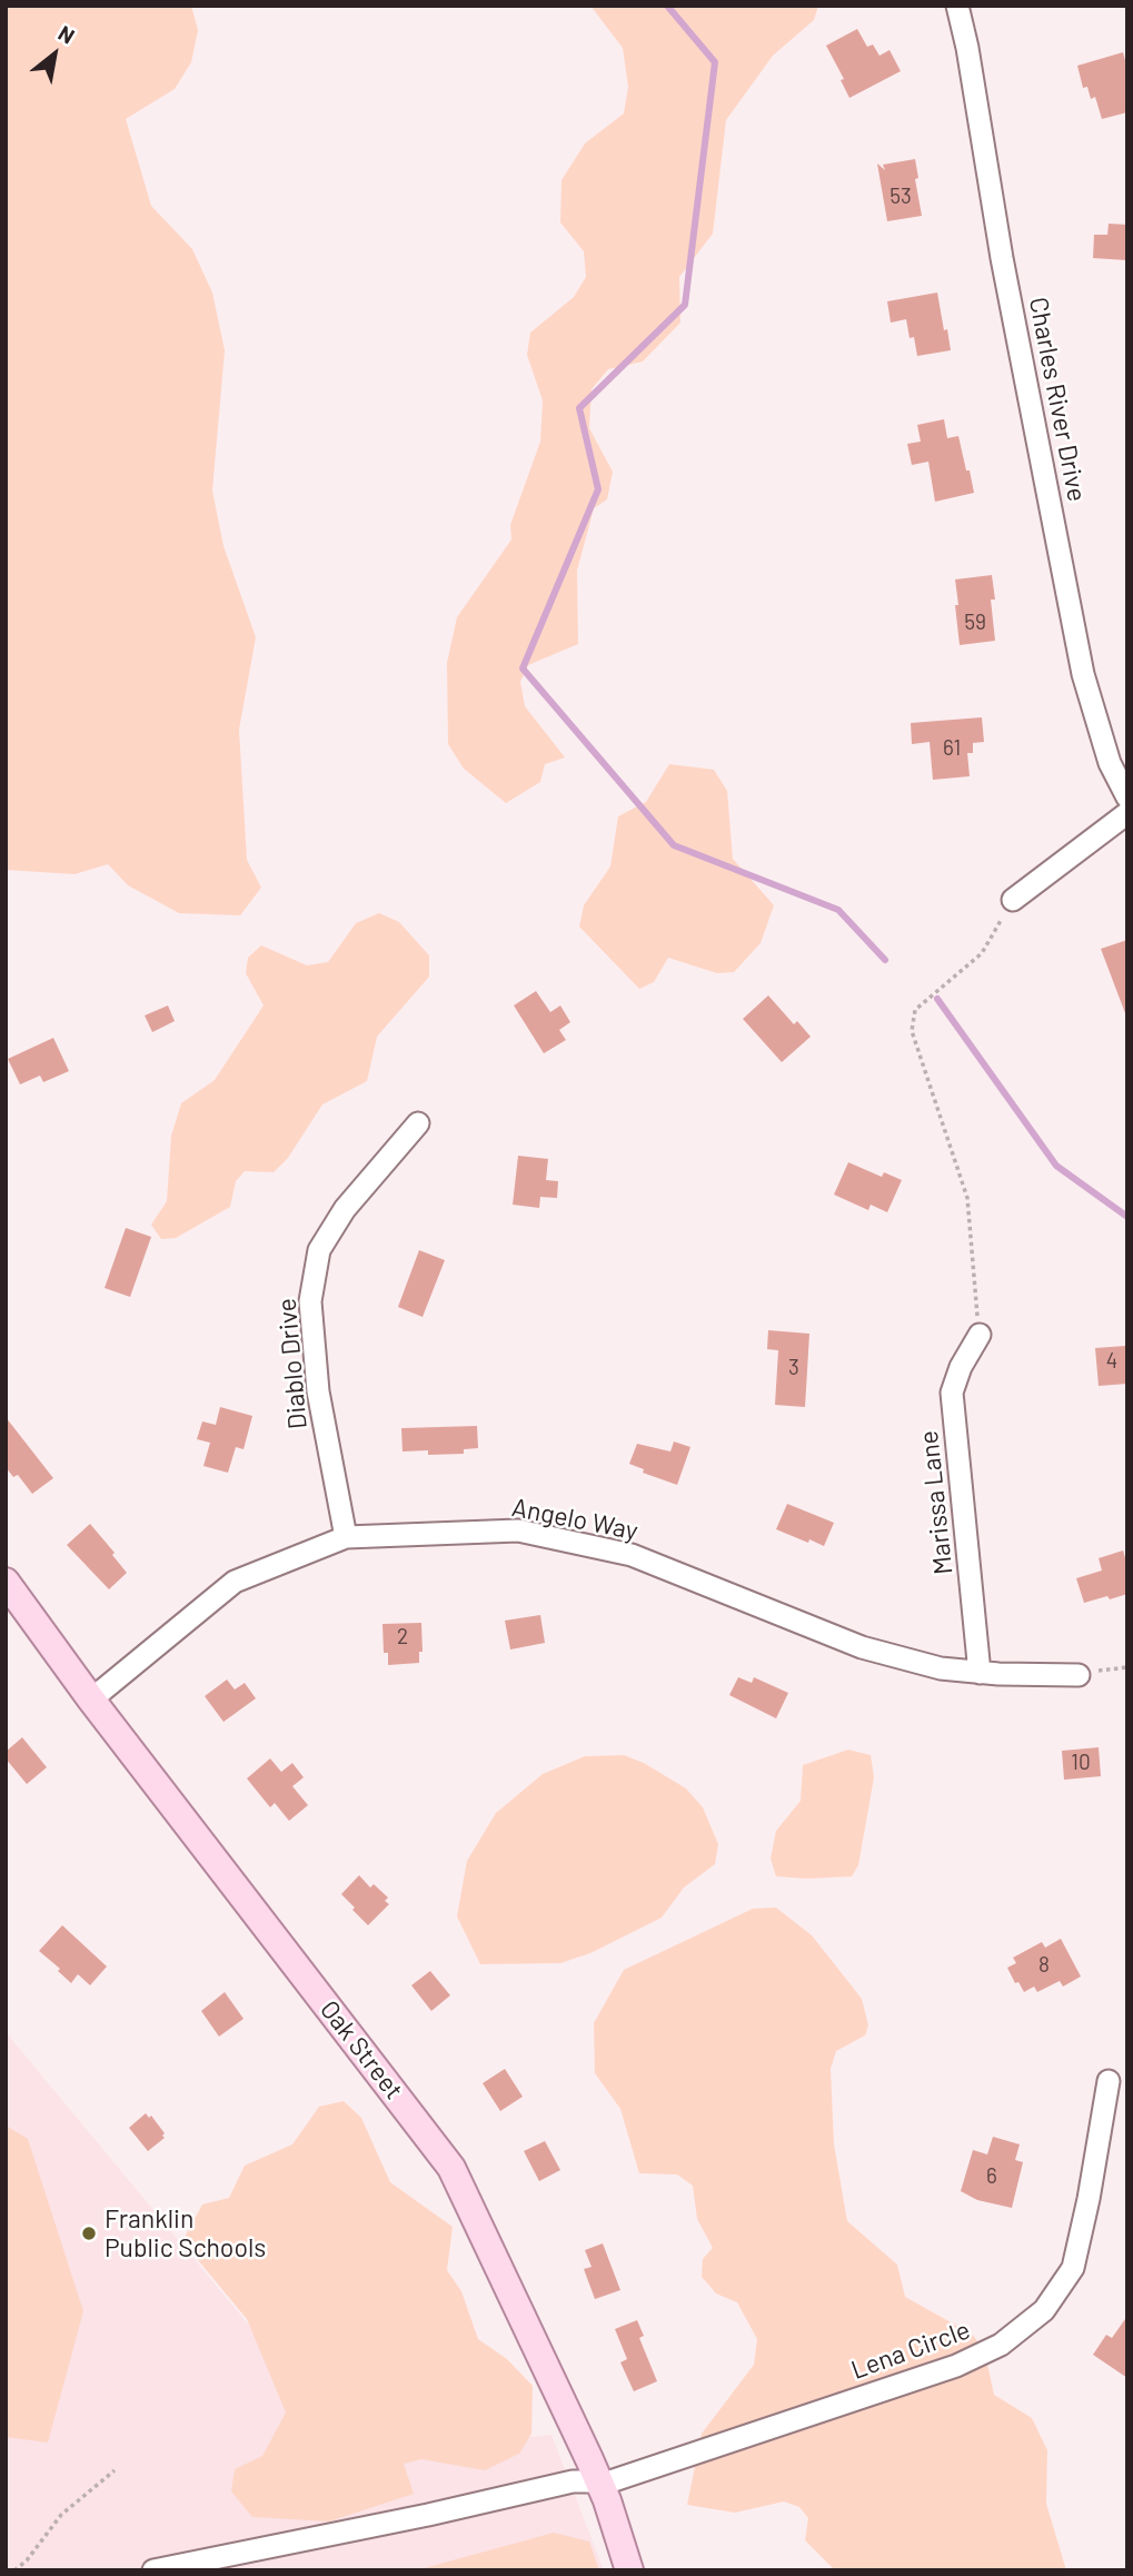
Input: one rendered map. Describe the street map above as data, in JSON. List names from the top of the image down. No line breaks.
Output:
{"streets":{"main road":["Oak Street"],"street":["Charles River Drive","Diablo Drive","Marissa Lane","Angelo Way","Lena Circle"]},"crossings":[["Diablo Drive","Angelo Way"],["Marissa Lane","Angelo Way"],["Angelo Way","Oak Street"],["Oak Street","Lena Circle"]],"places":["Franklin Public Schools"],"house_numbers":["53","59","61","4","3","2","10","8","6"],"north":"top right"}
